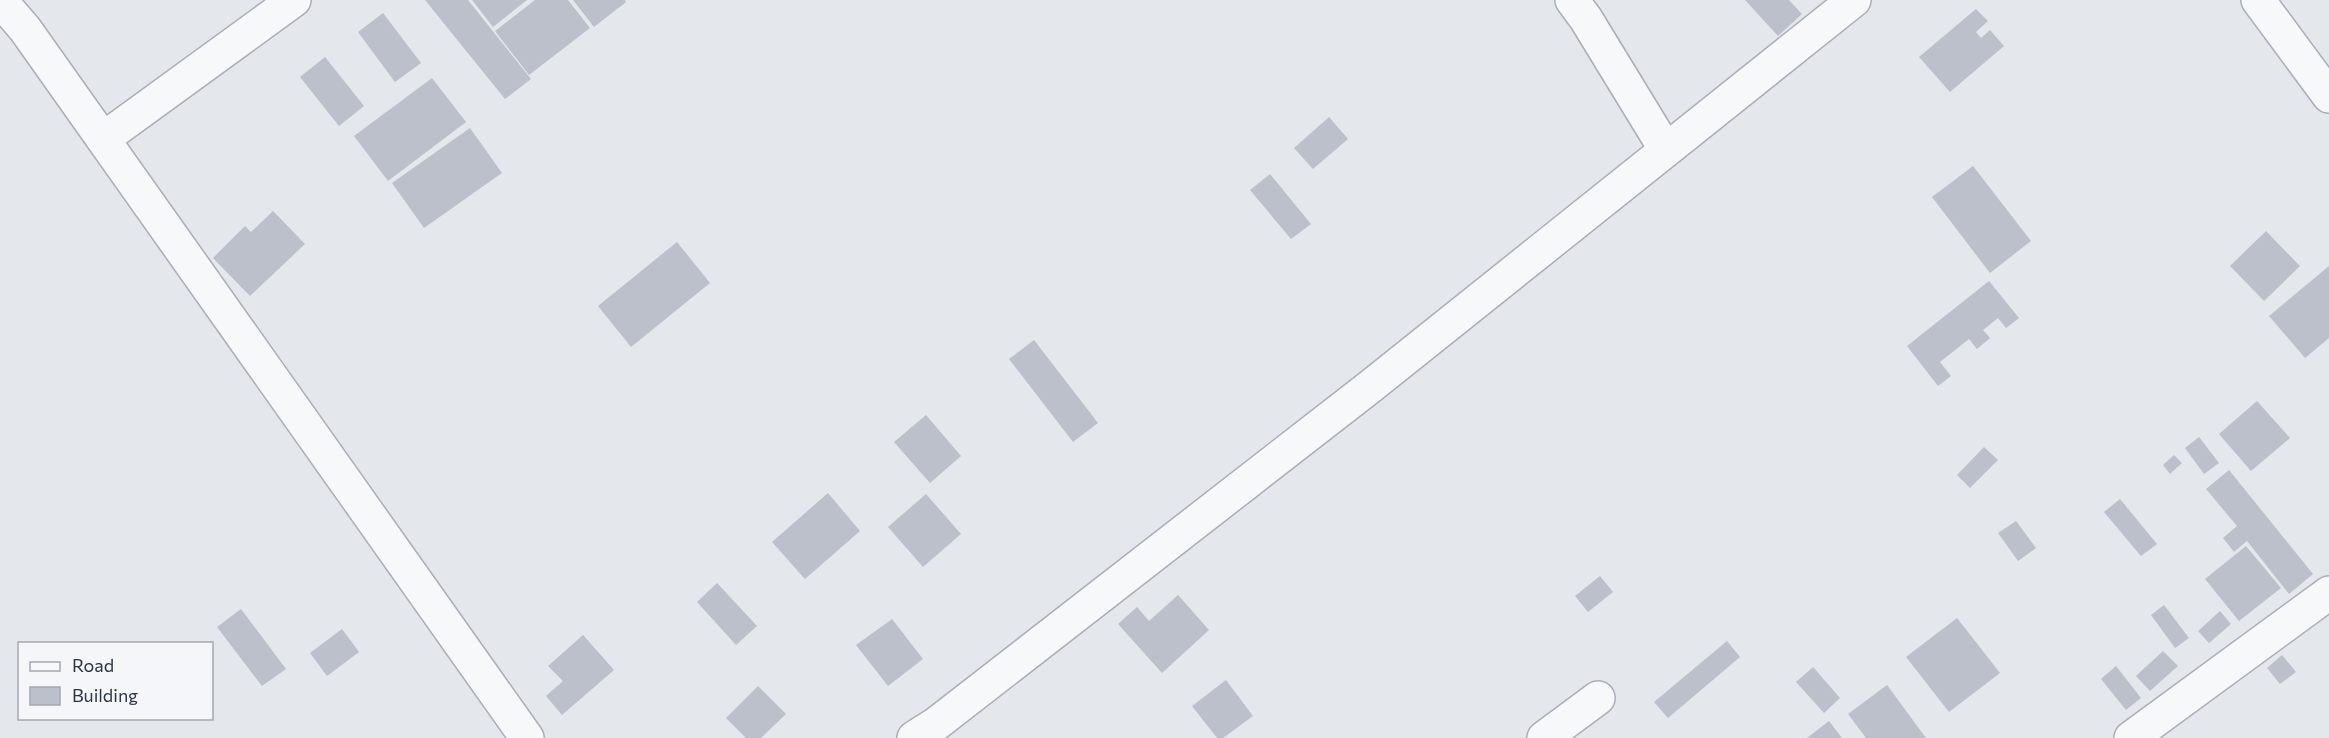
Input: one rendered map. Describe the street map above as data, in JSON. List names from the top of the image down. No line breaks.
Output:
{"legend":["Road","Building"]}
